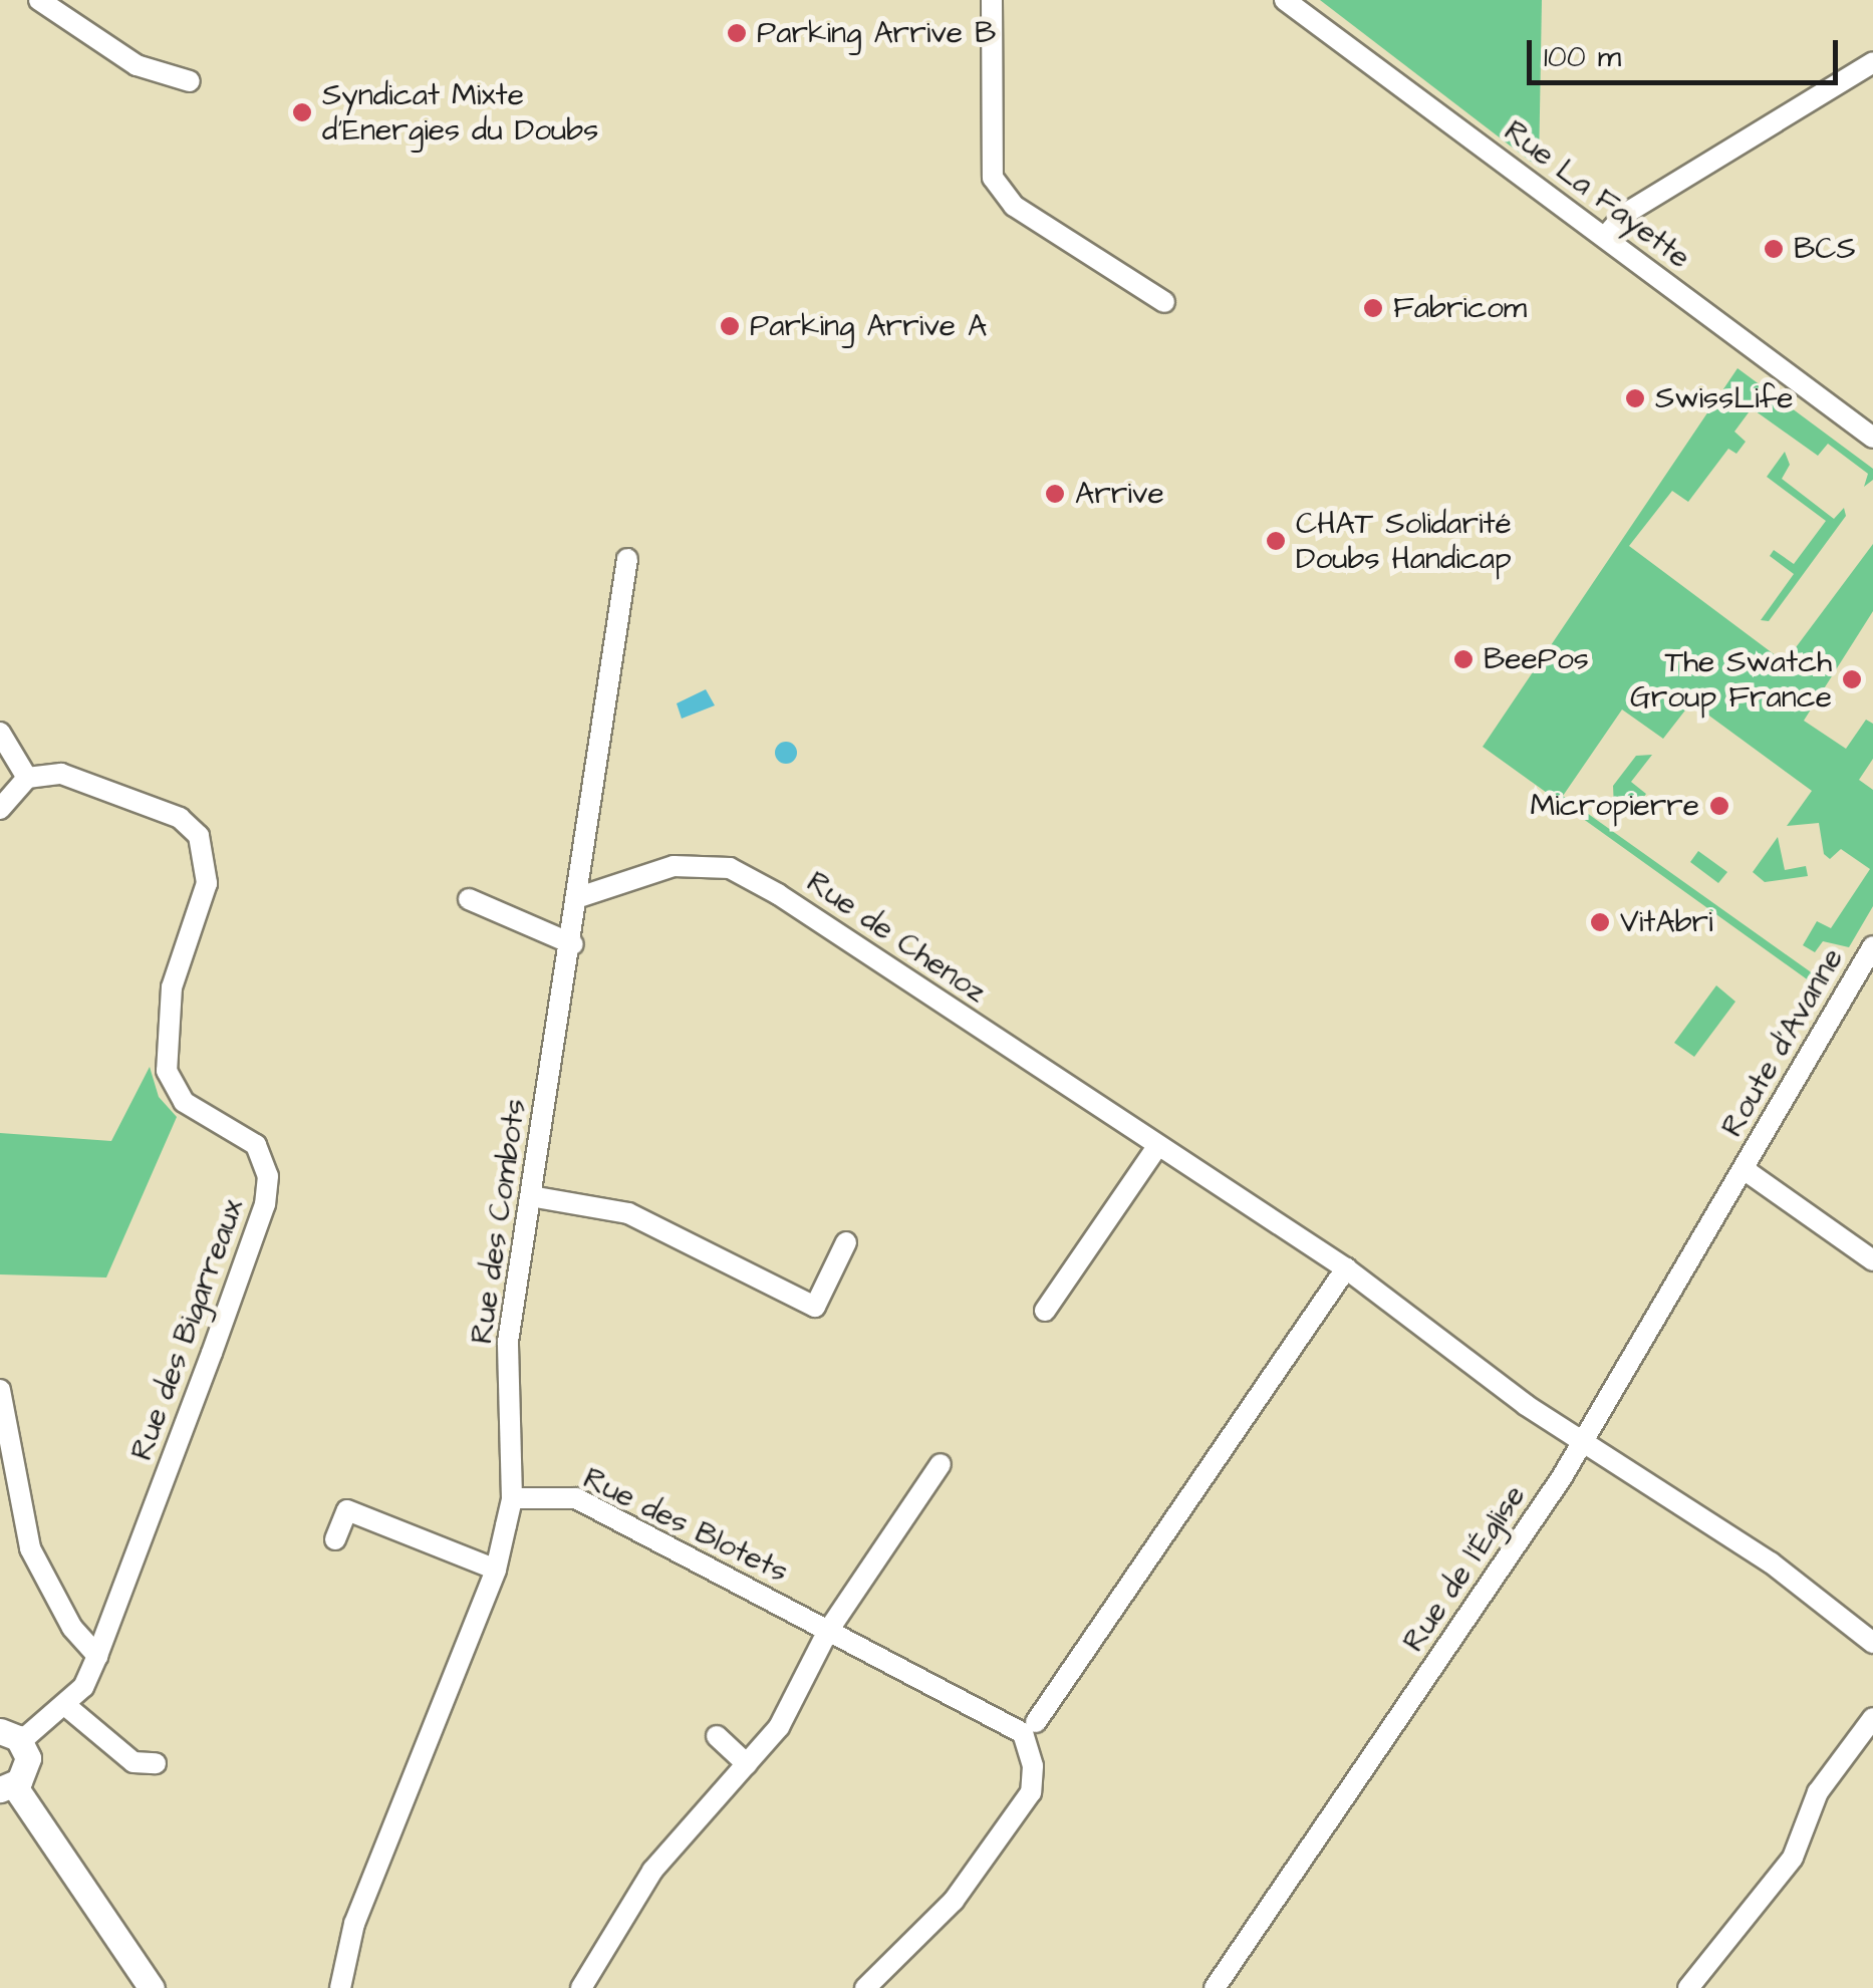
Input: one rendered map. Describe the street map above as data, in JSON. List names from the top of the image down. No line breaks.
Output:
{"streets":{"street":["Rue La Fayette","Rue de Chenoz","Route d'Avanne","Rue des Combots","Rue des Bigarreaux","Rue des Blotets","Rue de l'Église"]},"crossings":[["Rue de Chenoz","Rue des Combots"],["Rue de Chenoz","Rue de l'Église"],["Route d'Avanne","Rue de l'Église"],["Rue des Combots","Rue des Blotets"]],"places":["Parking Arrive B","Syndicat Mixte d'Energies du Doubs","BCS","Fabricom","Parking Arrive A","SwissLife","Arrive","CHAT Solidarité Doubs Handicap","BeePos","The Swatch Group France","Micropierre","VitAbri"],"scale_bar":"100 m"}
